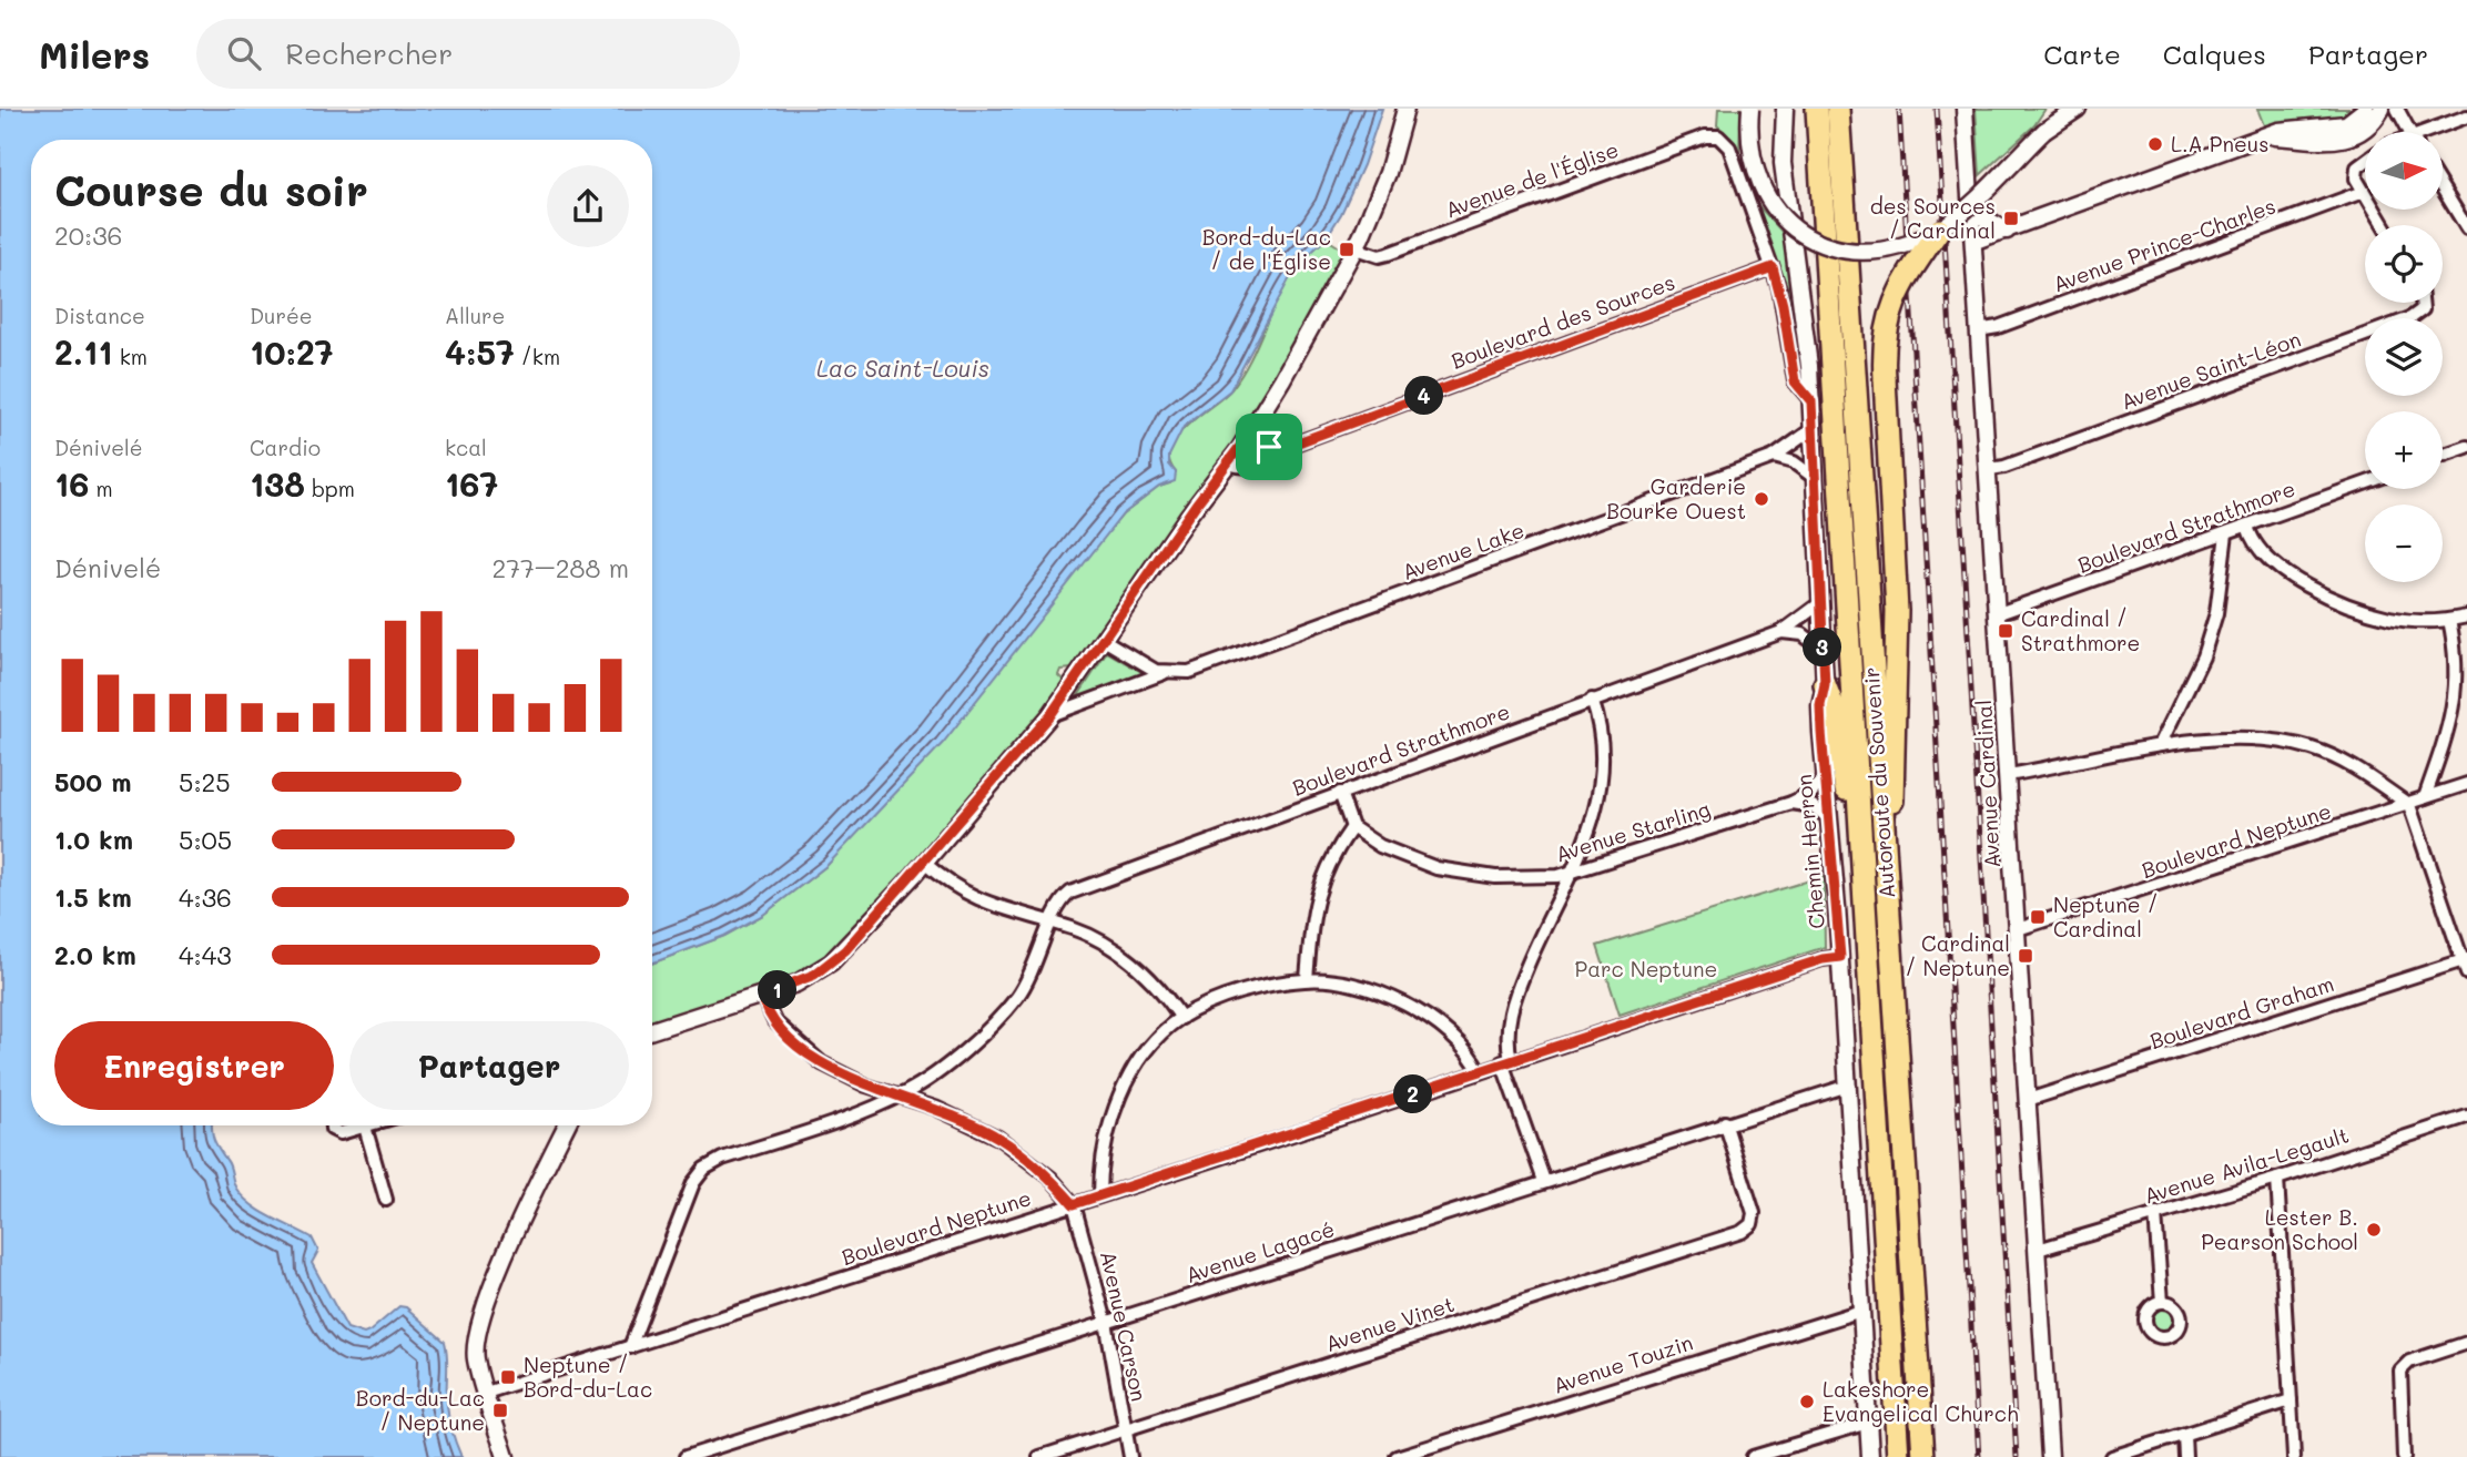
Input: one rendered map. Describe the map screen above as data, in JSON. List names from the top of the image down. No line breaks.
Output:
{"streets":{"highway":["Autoroute du Souvenir"],"main road":["Avenue Cardinal","Chemin Herron"],"street":["Avenue de l'Église","Avenue Prince-Charles","Boulevard des Sources","Avenue Saint-Léon","Boulevard Strathmore","Avenue Lake","Avenue Starling","Boulevard Neptune","Boulevard Graham","Avenue Avila-Legault","Avenue Lagacé","Avenue Vinet","Avenue Carson","Avenue Touzin"]},"crossings":[["Avenue de l'Église","Boulevard des Sources"],["Avenue Prince-Charles","Avenue Cardinal"],["Avenue Saint-Léon","Avenue Cardinal"],["Boulevard Strathmore","Avenue Cardinal"],["Boulevard Strathmore","Boulevard Neptune"],["Boulevard Strathmore","Chemin Herron"],["Avenue Lake","Chemin Herron"],["Avenue Cardinal","Boulevard Neptune"],["Avenue Cardinal","Boulevard Graham"],["Avenue Cardinal","Avenue Avila-Legault"],["Avenue Starling","Chemin Herron"],["Boulevard Neptune","Chemin Herron"],["Boulevard Neptune","Avenue Carson"],["Chemin Herron","Avenue Lagacé"],["Chemin Herron","Avenue Touzin"],["Avenue Lagacé","Avenue Vinet"],["Avenue Lagacé","Avenue Carson"],["Avenue Vinet","Avenue Carson"]],"water":["Lac Saint-Louis"],"parks":["Parc Neptune"],"places":{"other":["L.A Pneus","Garderie Bourke Ouest","Lester B. Pearson School","Lakeshore Evangelical Church"],"transit":["des Sources / Cardinal","Bord-du-Lac / de l'Église","Cardinal / Strathmore","Neptune / Cardinal","Cardinal / Neptune","Neptune / Bord-du-Lac","Bord-du-Lac / Neptune"]},"north":"right","page":{"header":"Milers","search":"Rechercher","nav":["Carte","Calques","Partager"],"map_buttons":["+","−"],"heading":["Course du soir","20:36"],"stats":[["Distance","2.11 km"],["Durée","10:27"],["Allure","4:57 /km"],["Dénivelé","16 m"],["Cardio","138 bpm"],["kcal","167"]],"pins":["4","3","1","2"],"chart":["Dénivelé","277–288 m"],"list":[{"name":"500 m","note":"5:25"},{"name":"1.0 km","note":"5:05"},{"name":"1.5 km","note":"4:36"},{"name":"2.0 km","note":"4:43"}],"buttons":["Enregistrer","Partager"]}}
